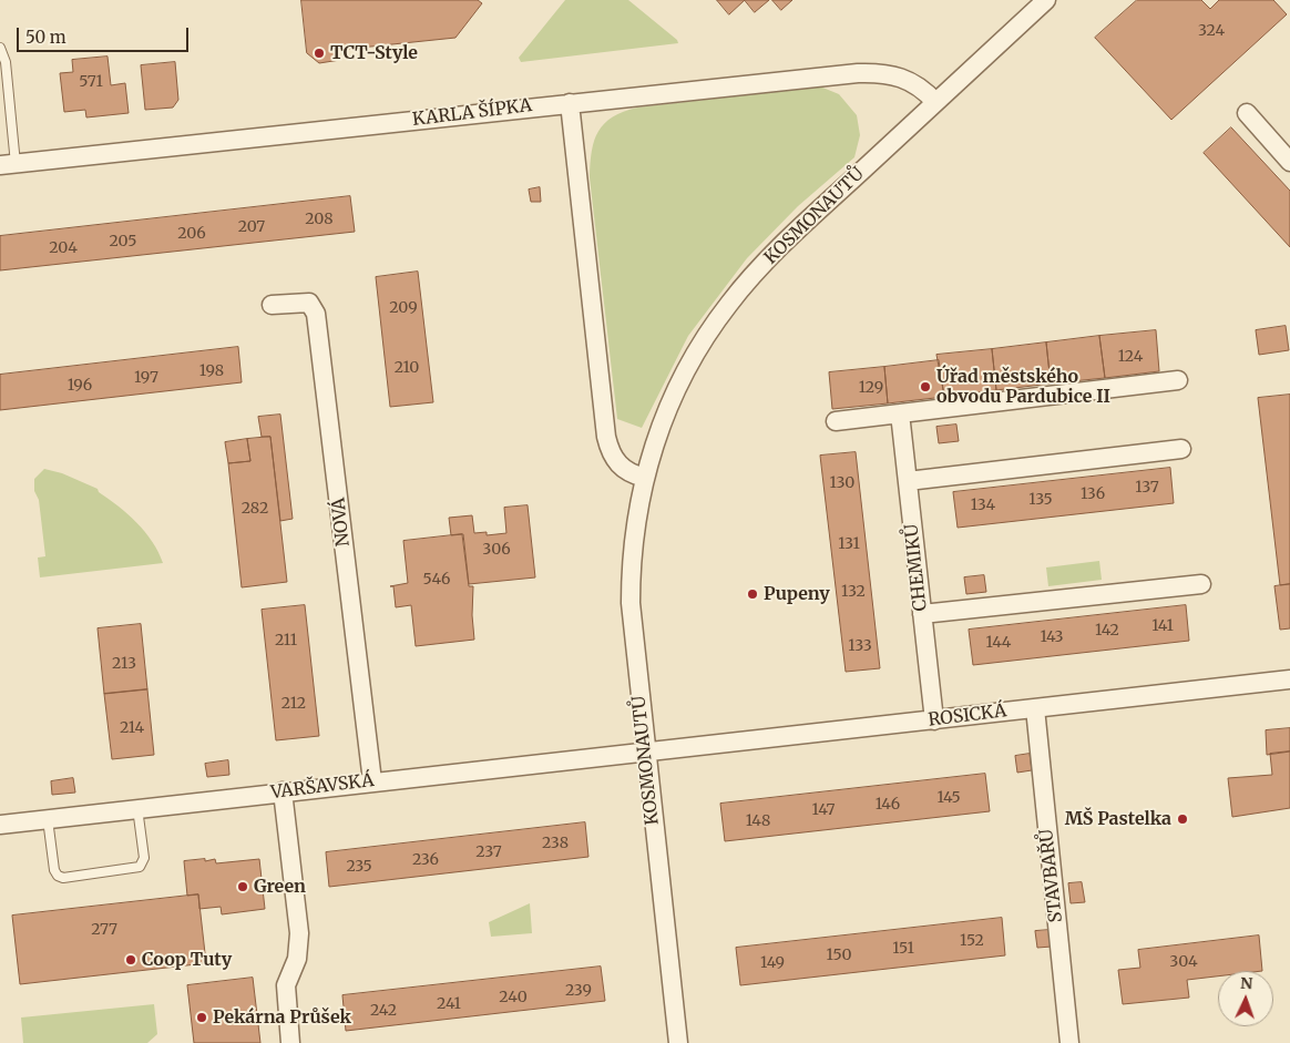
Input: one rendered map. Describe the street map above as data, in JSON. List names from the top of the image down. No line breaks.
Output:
{"streets":{"street":["KARLA ŠÍPKA","KOSMONAUTŮ","NOVÁ","CHEMIKŮ","ROSICKÁ","VARŠAVSKÁ","STAVBAŘŮ"]},"crossings":[["KARLA ŠÍPKA","KOSMONAUTŮ"],["KOSMONAUTŮ","ROSICKÁ"],["KOSMONAUTŮ","VARŠAVSKÁ"],["NOVÁ","VARŠAVSKÁ"],["CHEMIKŮ","ROSICKÁ"],["ROSICKÁ","VARŠAVSKÁ"],["ROSICKÁ","STAVBAŘŮ"]],"places":["TCT-Style","Úřad městského obvodu Pardubice II","Pupeny","MŠ Pastelka","Green","Coop Tuty","Pekárna Průšek"],"house_numbers":["324","571","208","207","206","205","204","209","124","210","198","197","196","129","130","137","136","135","134","282","131","306","546","132","141","142","143","211","144","133","213","212","214","145","146","147","148","238","237","236","235","277","152","151","150","304","149","239","240","241","242"],"scale_bar":"50 m","north":"top"}
